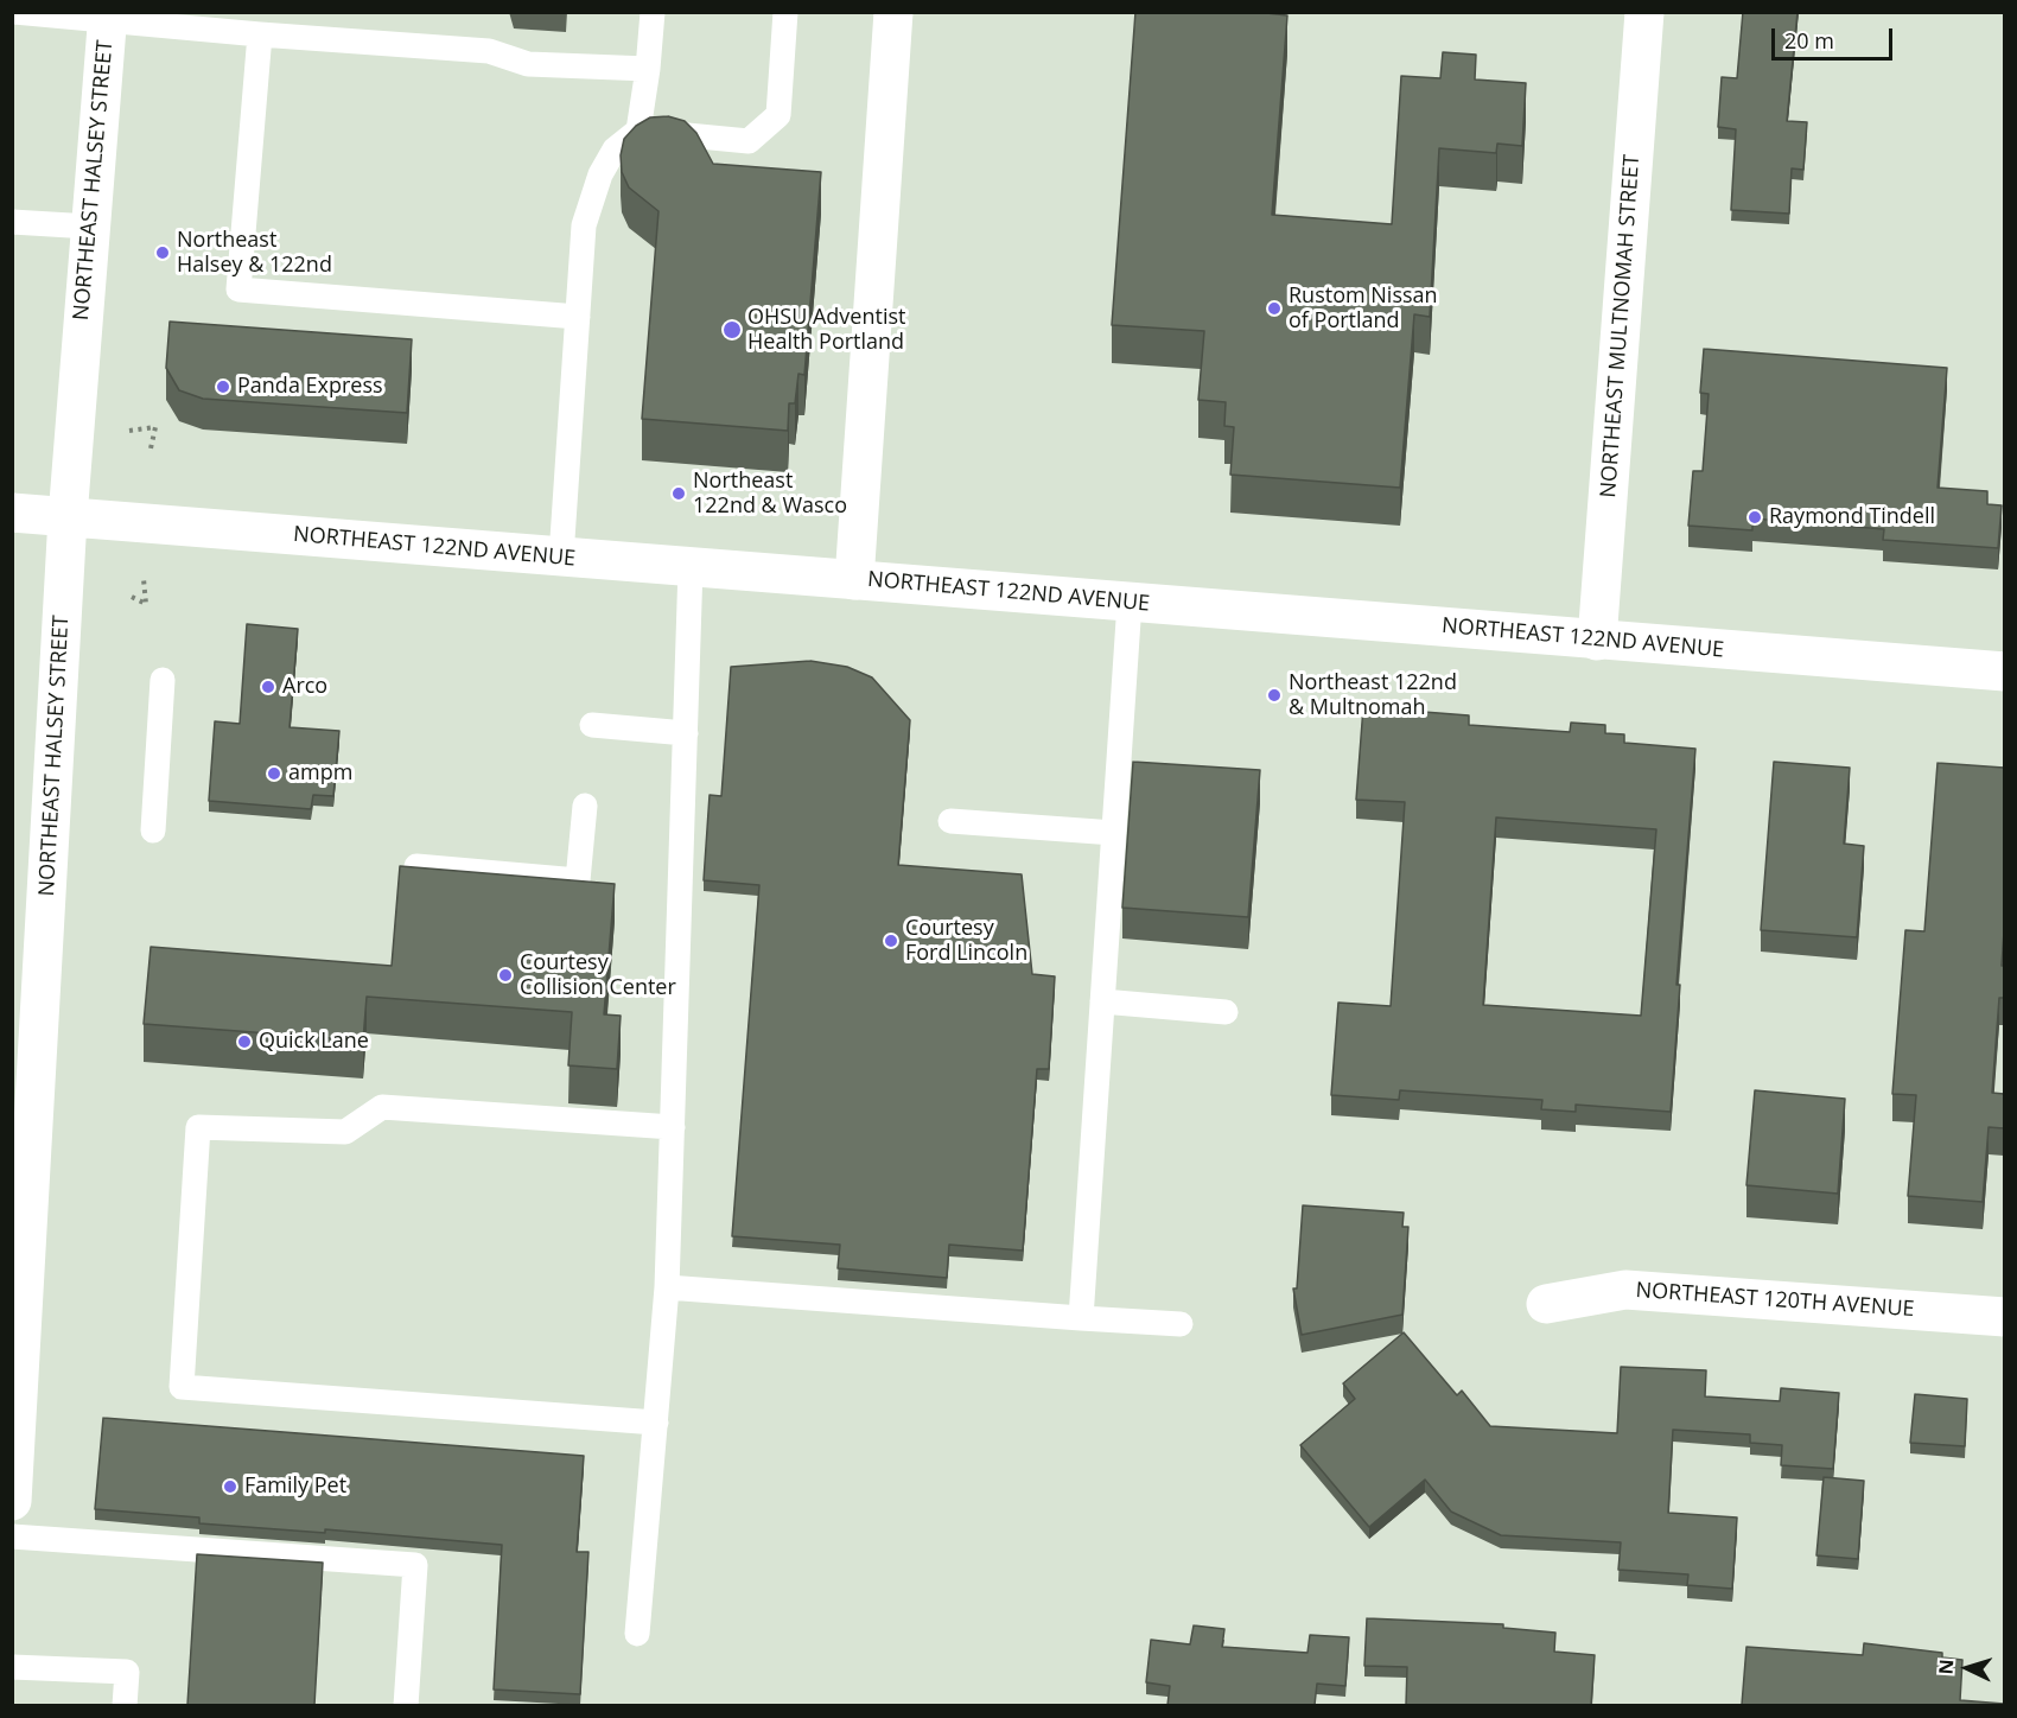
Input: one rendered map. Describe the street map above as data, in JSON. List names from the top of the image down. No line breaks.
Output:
{"streets":{"main road":["NORTHEAST HALSEY STREET","NORTHEAST MULTNOMAH STREET","NORTHEAST 122ND AVENUE","NORTHEAST 120TH AVENUE"]},"crossings":[["NORTHEAST HALSEY STREET","NORTHEAST 122ND AVENUE"],["NORTHEAST MULTNOMAH STREET","NORTHEAST 122ND AVENUE"]],"places":["Northeast Halsey & 122nd","Rustom Nissan of Portland","OHSU Adventist Health Portland","Panda Express","Northeast 122nd & Wasco","Raymond Tindell","Arco","Northeast 122nd & Multnomah","ampm","Courtesy Ford Lincoln","Courtesy Collision Center","Quick Lane","Family Pet"],"scale_bar":"20 m","north":"left"}
